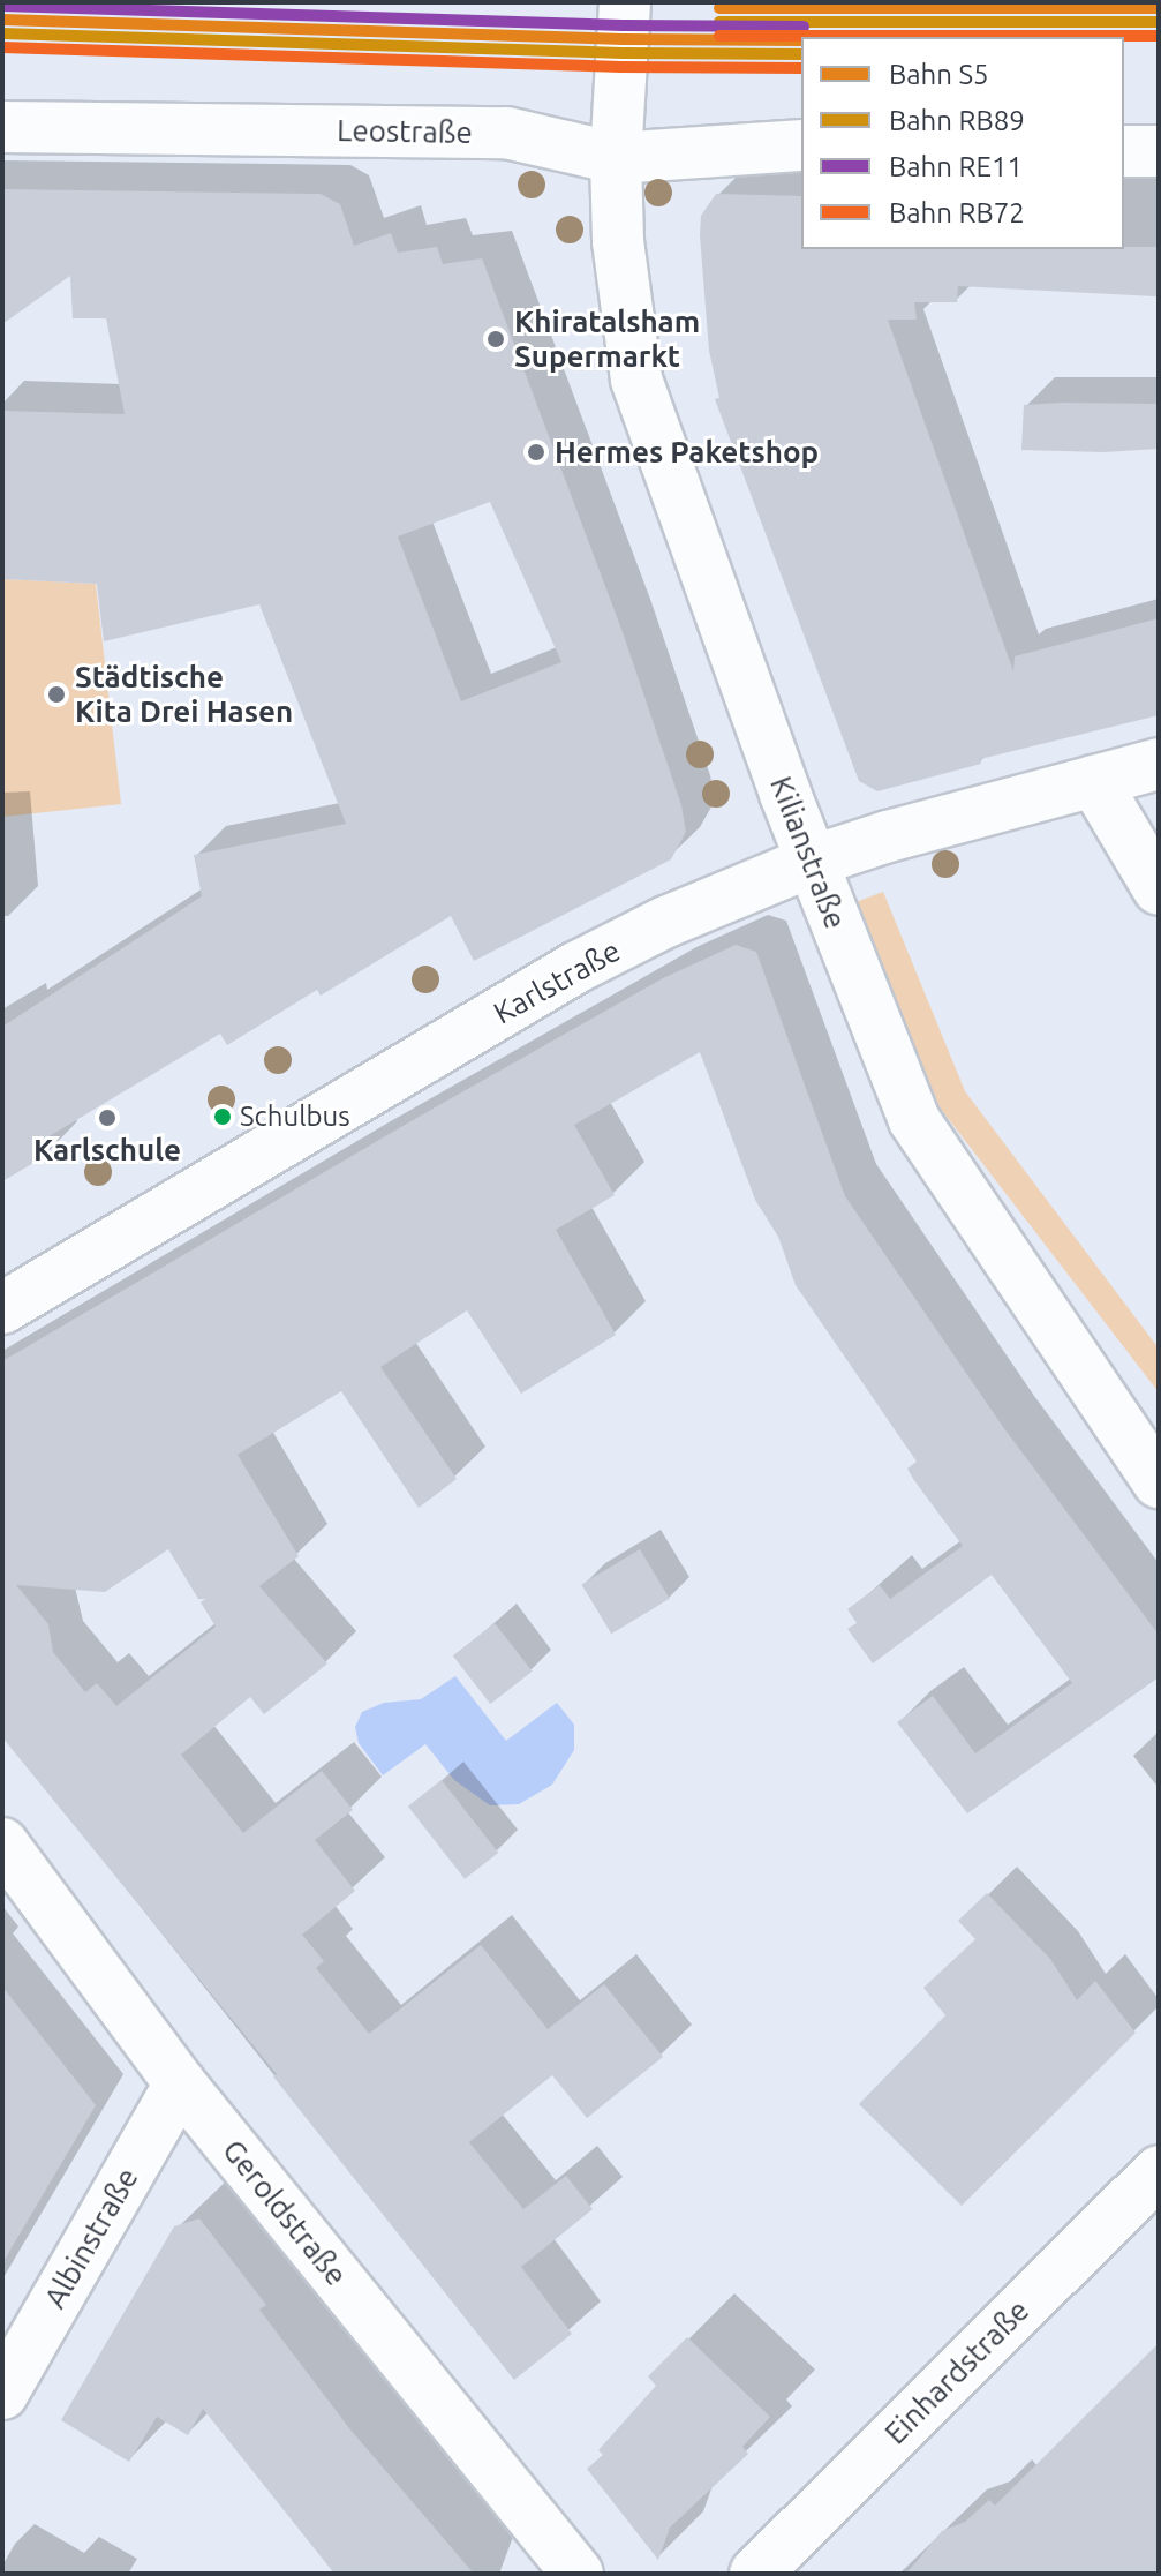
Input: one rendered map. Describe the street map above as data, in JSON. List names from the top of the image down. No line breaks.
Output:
{"streets":{"street":["Leostraße","Kilianstraße","Karlstraße","Geroldstraße","Albinstraße","Einhardstraße"]},"crossings":[["Leostraße","Kilianstraße"],["Kilianstraße","Karlstraße"],["Geroldstraße","Albinstraße"]],"places":["Khiratalsham Supermarkt","Hermes Paketshop","Städtische Kita Drei Hasen","Schulbus","Karlschule"],"lines":["rail line RE11","rail line S5","rail line RB89","rail line RB72"],"legend":["Bahn S5","Bahn RB89","Bahn RE11","Bahn RB72"]}
